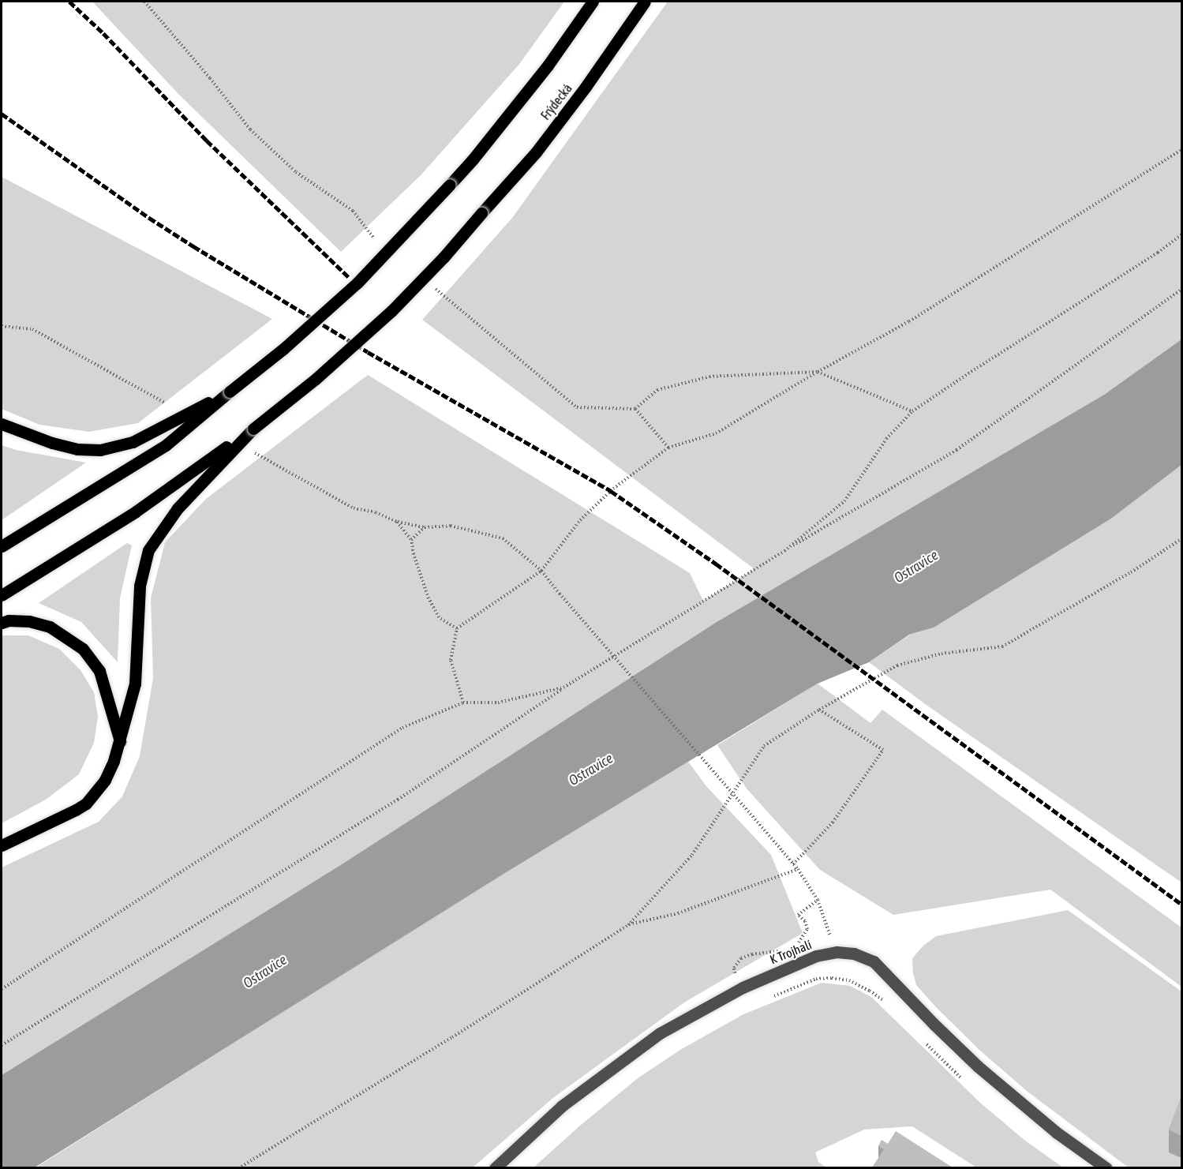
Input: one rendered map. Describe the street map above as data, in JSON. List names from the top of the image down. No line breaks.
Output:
{"streets":{"main road":["Frýdecká"],"street":["K Trojhalí"]},"water":["Ostravice"]}
